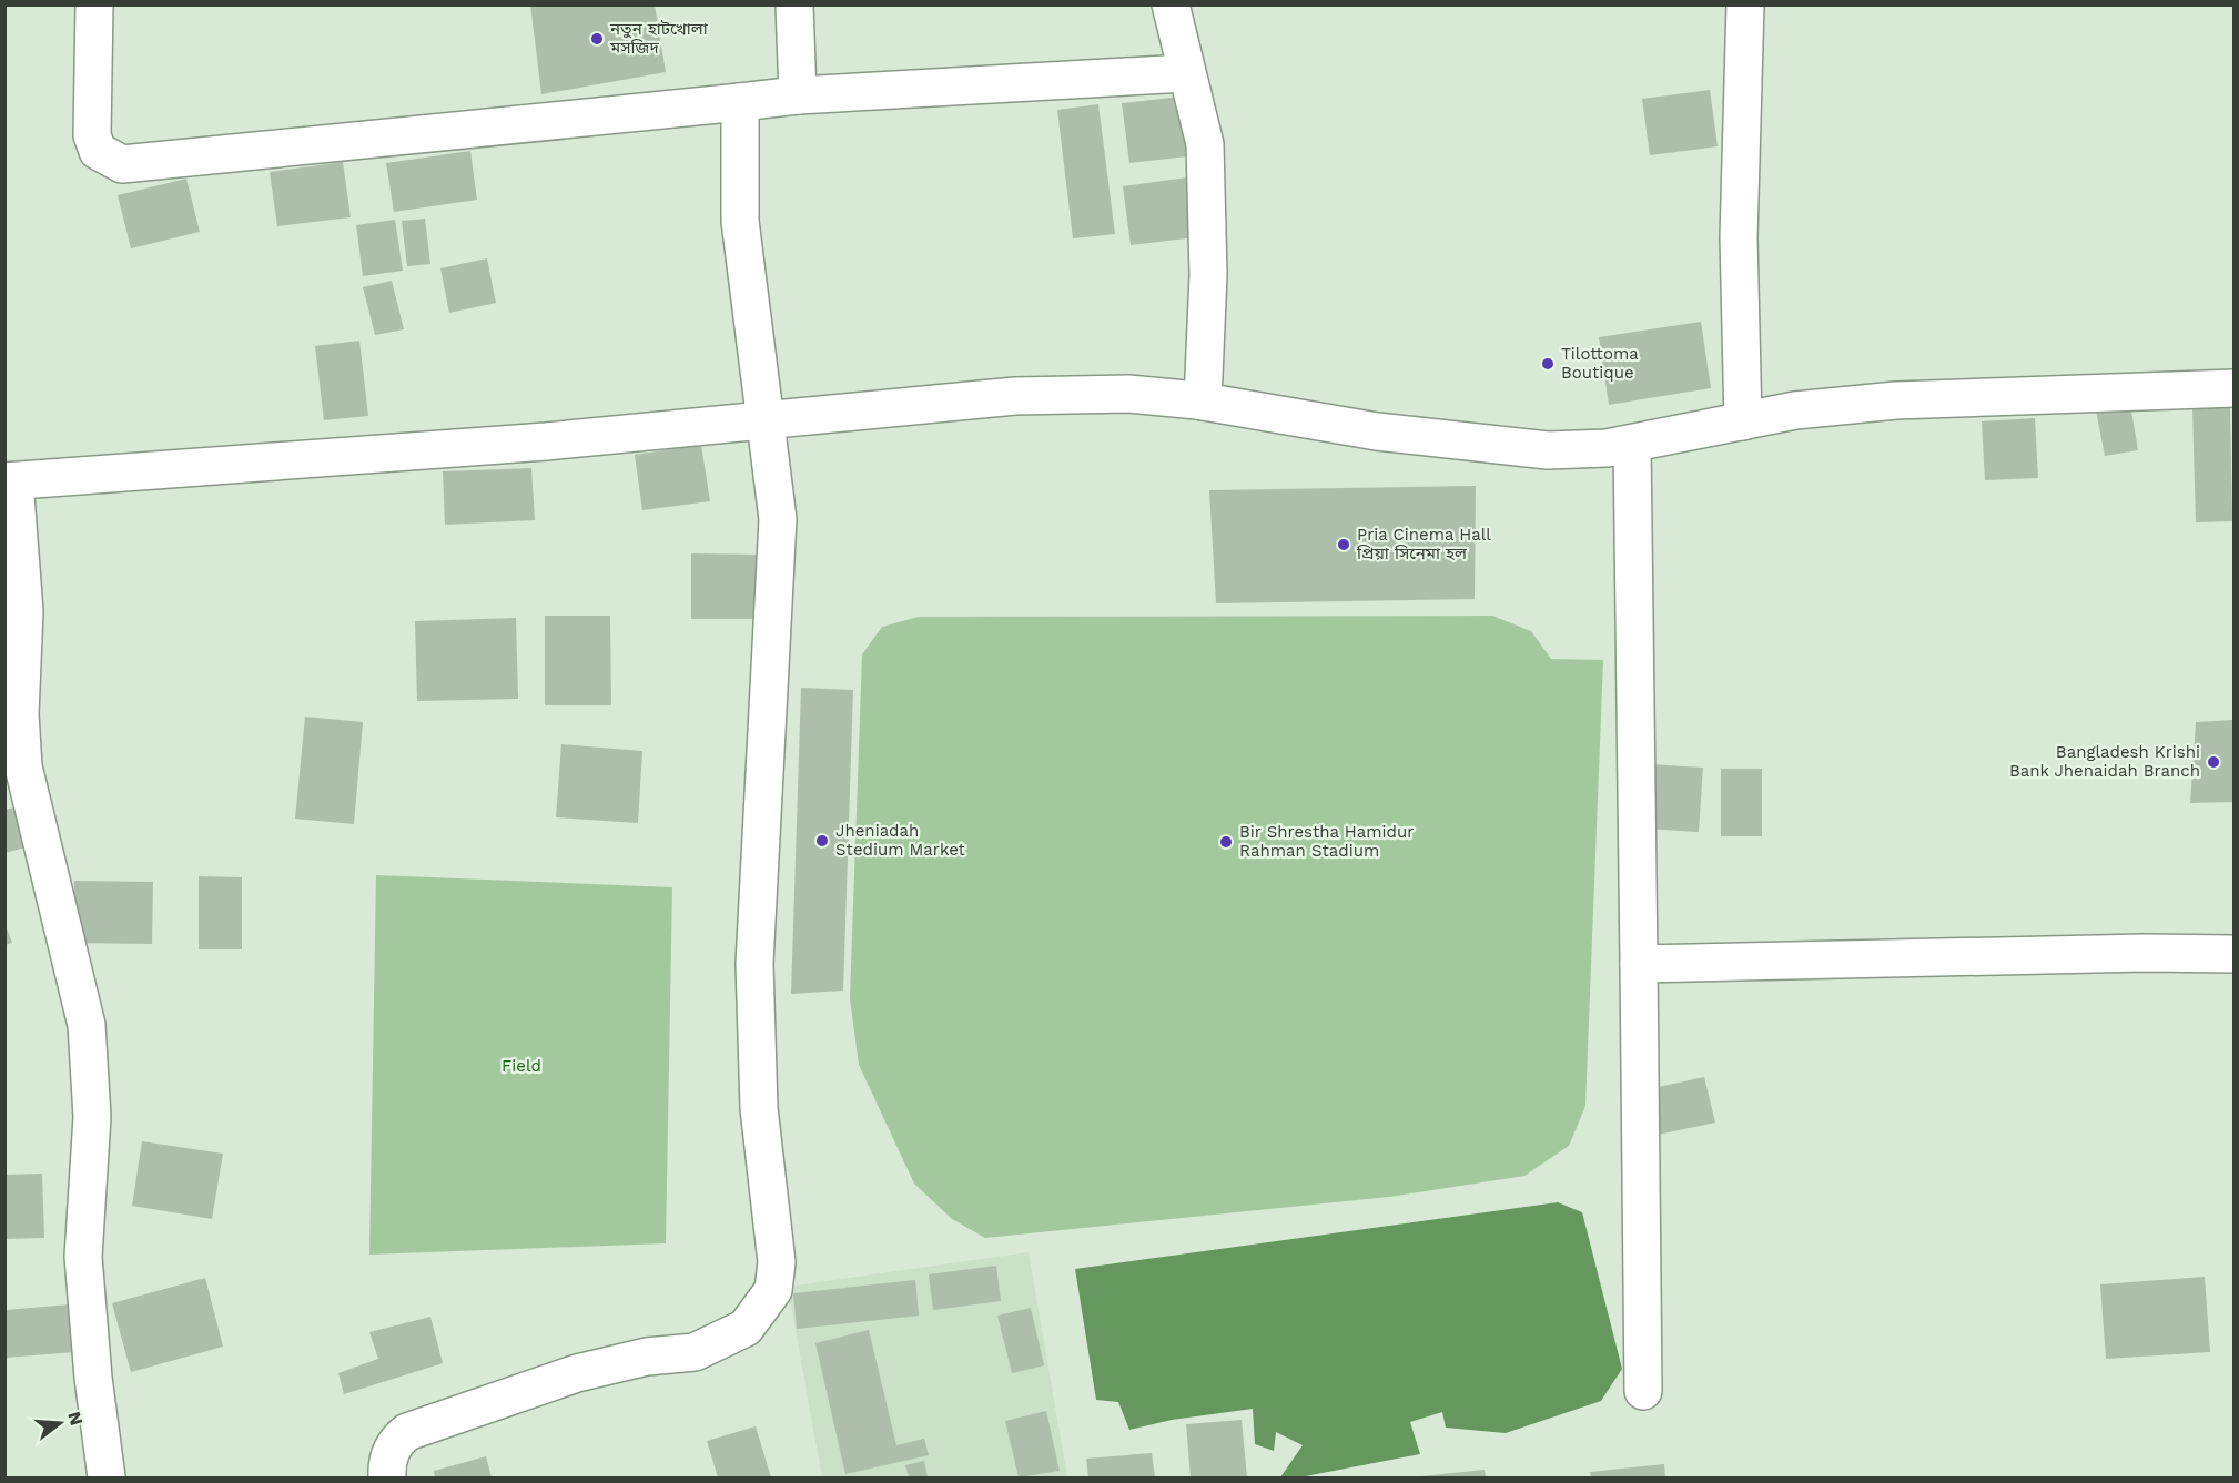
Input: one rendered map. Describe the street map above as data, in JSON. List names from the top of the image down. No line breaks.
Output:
{"parks":["Field"],"places":["নতুন হাটখোলা মসজিদ","Tilottoma Boutique","Pria Cinema Hall প্রিয়া সিনেমা হল","Bangladesh Krishi Bank Jhenaidah Branch","Jheniadah Stedium Market","Bir Shrestha Hamidur Rahman Stadium"],"north":"right"}
